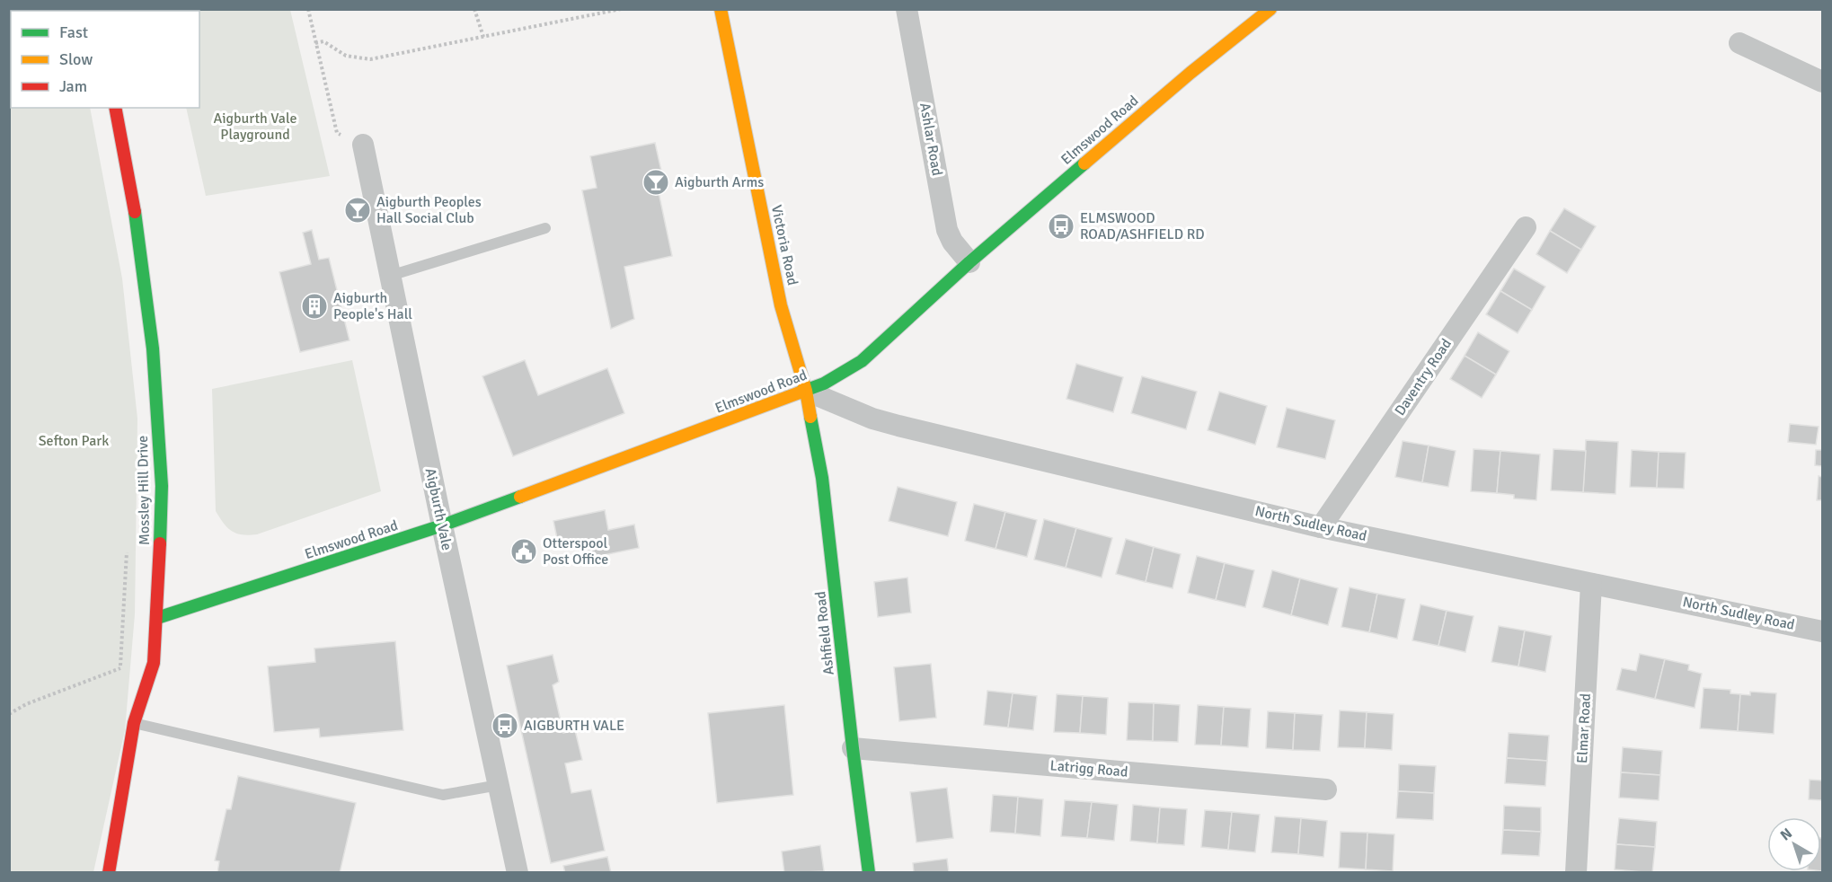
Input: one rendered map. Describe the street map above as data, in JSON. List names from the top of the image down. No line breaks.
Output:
{"streets":{"street":["Elmswood Road","Ashlar Road","Victoria Road","Daventry Road","Mossley Hill Drive","Aigburth Vale","North Sudley Road","Ashfield Road","Elmar Road","Latrigg Road"]},"crossings":[["Elmswood Road","Ashlar Road"],["Elmswood Road","Victoria Road"],["Elmswood Road","Mossley Hill Drive"],["Elmswood Road","Aigburth Vale"],["Elmswood Road","North Sudley Road"],["Elmswood Road","Ashfield Road"],["Victoria Road","North Sudley Road"],["Victoria Road","Ashfield Road"],["Daventry Road","North Sudley Road"],["North Sudley Road","Ashfield Road"],["North Sudley Road","Elmar Road"],["Ashfield Road","Latrigg Road"]],"parks":["Aigburth Vale Playground","Sefton Park"],"places":{"bar":["Aigburth Arms","Aigburth Peoples Hall Social Club"],"bus stop":["ELMSWOOD ROAD/ASHFIELD RD","AIGBURTH VALE"],"building":["Aigburth People's Hall"],"public building":["Otterspool Post Office"]},"legend":["Fast","Slow","Jam"],"north":"top left"}
